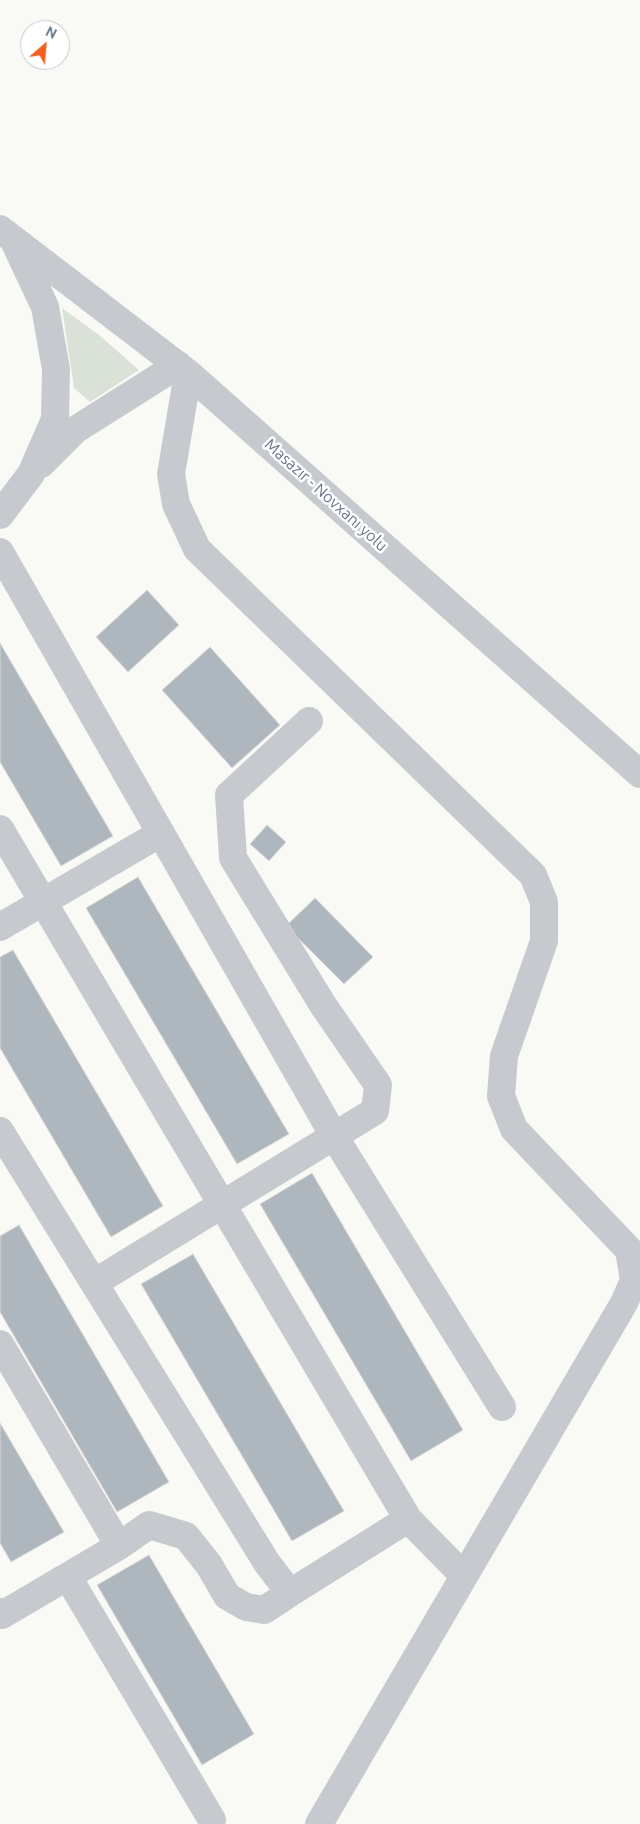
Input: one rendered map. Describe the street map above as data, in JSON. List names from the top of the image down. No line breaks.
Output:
{"streets":{"street":["Masazır - Novxanı yolu"]},"north":"top right"}
